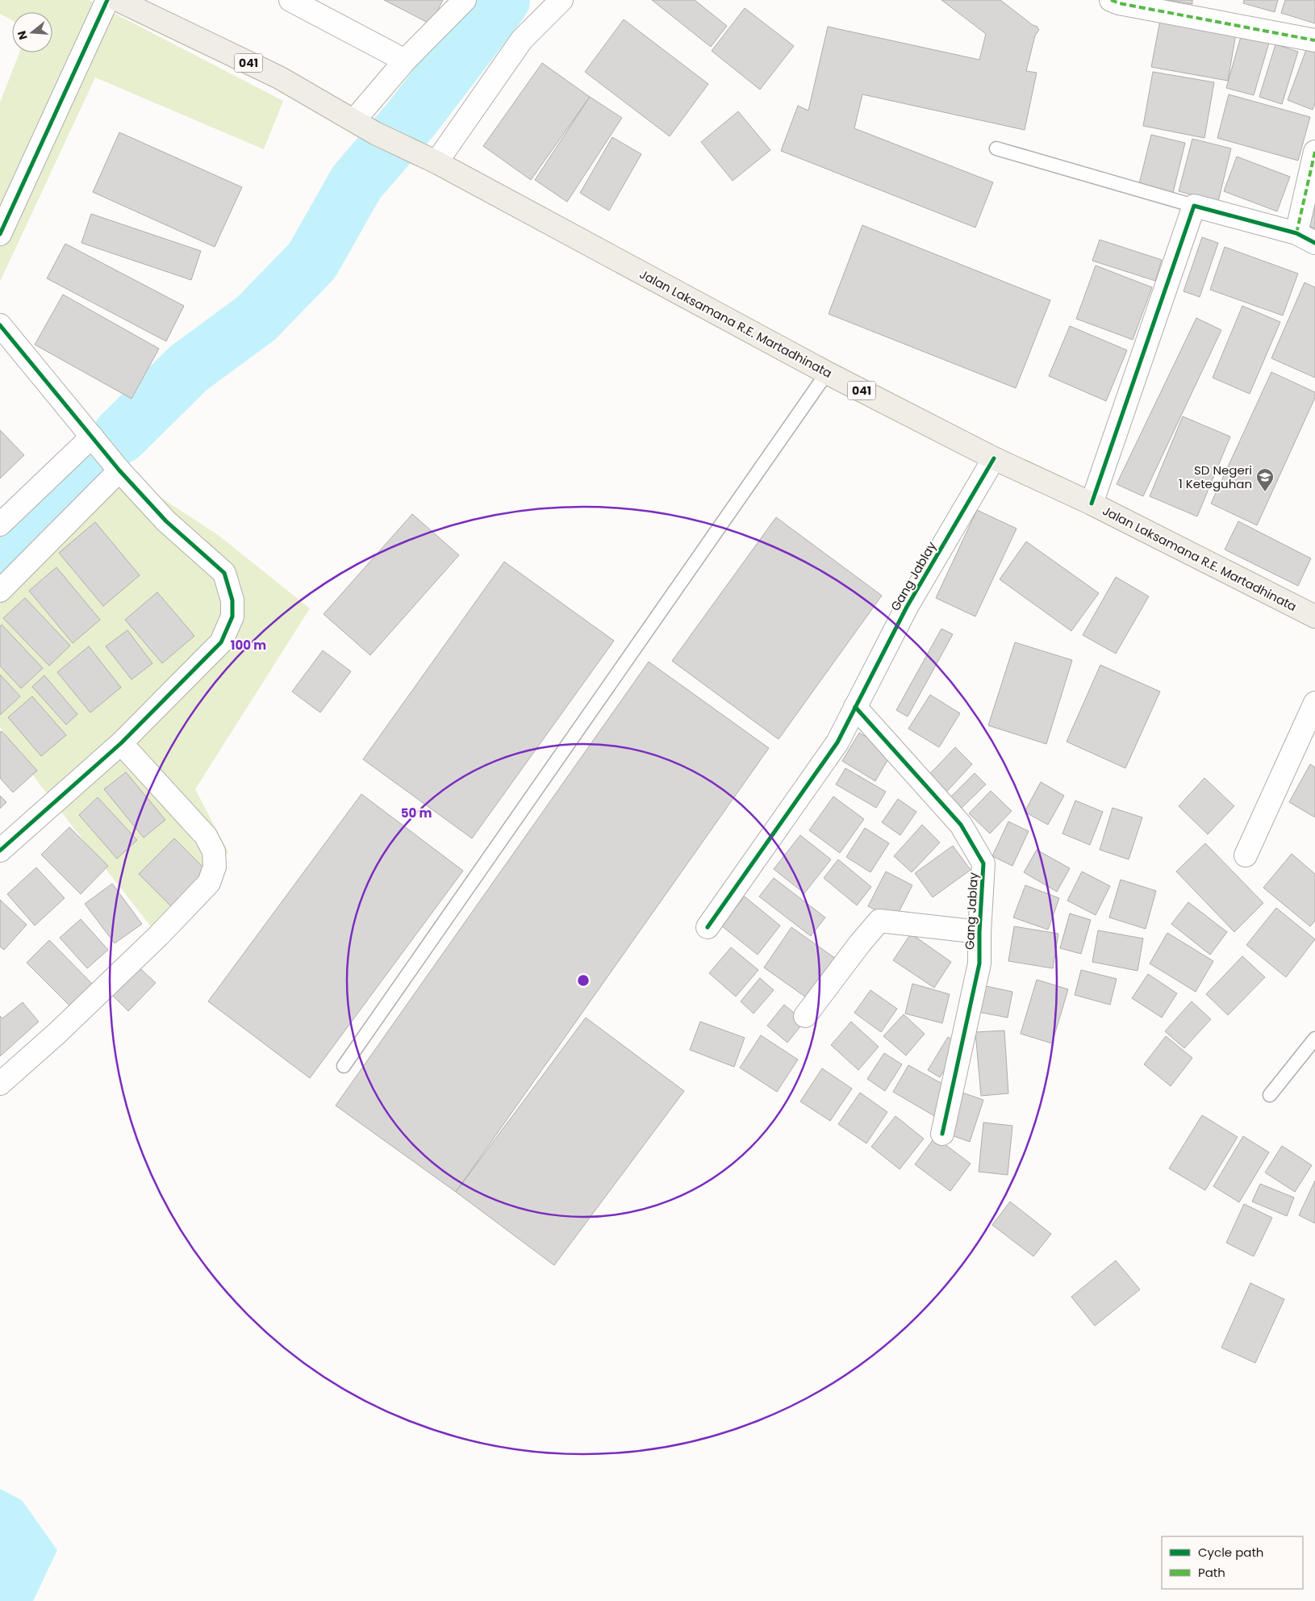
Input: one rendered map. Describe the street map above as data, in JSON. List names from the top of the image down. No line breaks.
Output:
{"streets":{"main road":["041","Jalan Laksamana R.E. Martadhinata"],"street":["Gang Jablay"]},"crossings":[["041","Jalan Laksamana R.E. Martadhinata"],["Jalan Laksamana R.E. Martadhinata","Gang Jablay"]],"places":{"school or university":["SD Negeri 1 Keteguhan"]},"legend":["Cycle path","Path"],"north":"left","rings":["100 m","50 m"]}
